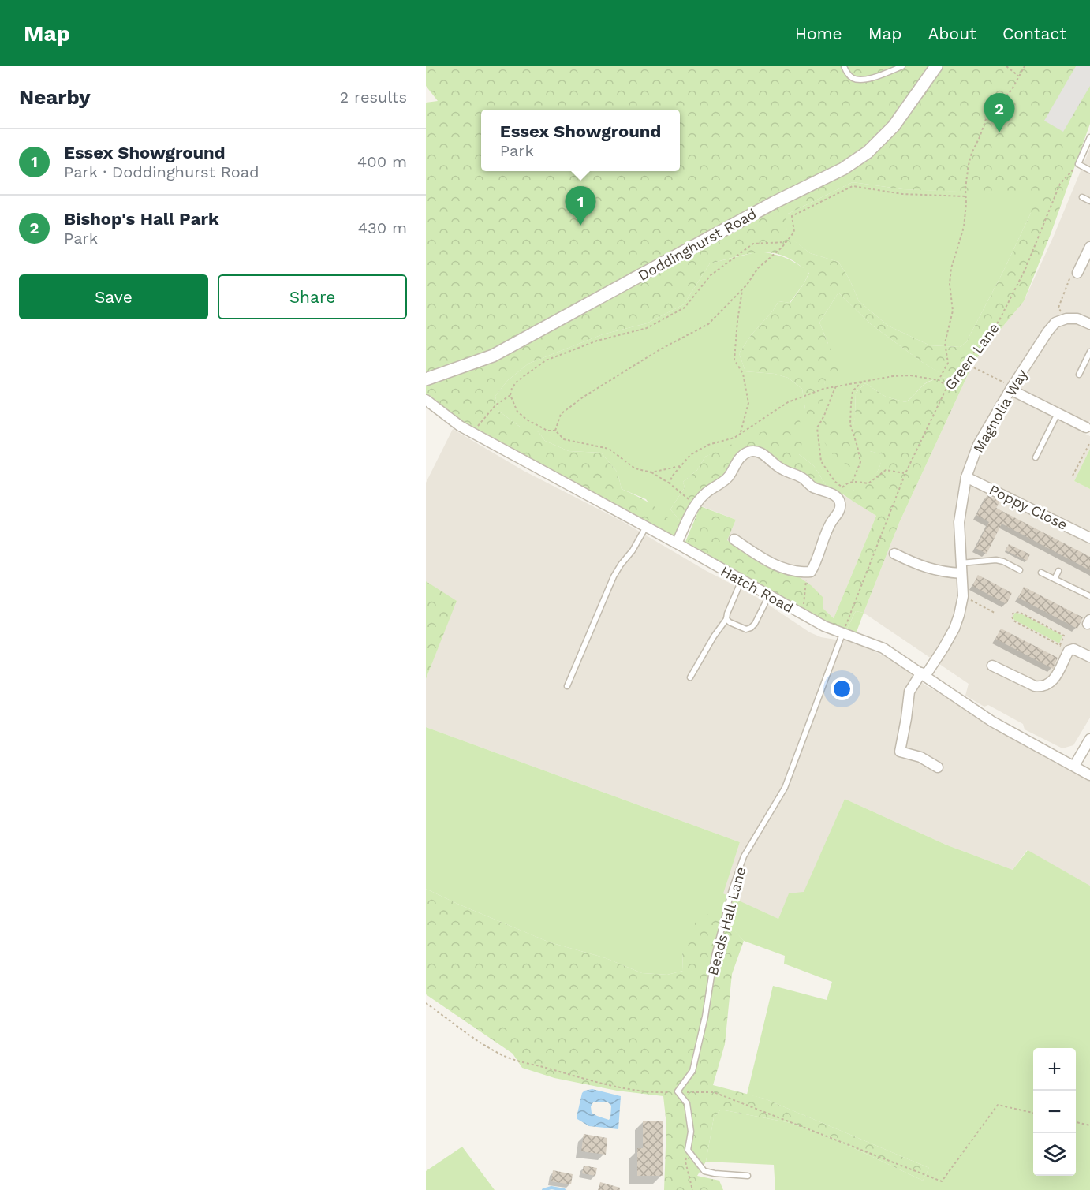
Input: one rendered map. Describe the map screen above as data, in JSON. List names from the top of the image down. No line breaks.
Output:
{"streets":{"street":["Doddinghurst Road","Magnolia Way","Poppy Close","Hatch Road"],"lane":["Beads Hall Lane"],"path":["Green Lane"]},"crossings":[["Green Lane","Hatch Road"],["Green Lane","Beads Hall Lane"],["Magnolia Way","Poppy Close"],["Magnolia Way","Hatch Road"],["Hatch Road","Beads Hall Lane"]],"page":{"header":"Map","nav":["Home","Map","About","Contact"],"heading":["Nearby","2 results"],"pins":["2","1"],"popup":["Essex Showground","Park"],"list":[{"mark":"1","name":"Essex Showground","note":"Park · Doddinghurst Road","value":"400 m"},{"mark":"2","name":"Bishop's Hall Park","note":"Park","value":"430 m"}],"buttons":["Save","Share"],"map_buttons":["+","−"]}}
